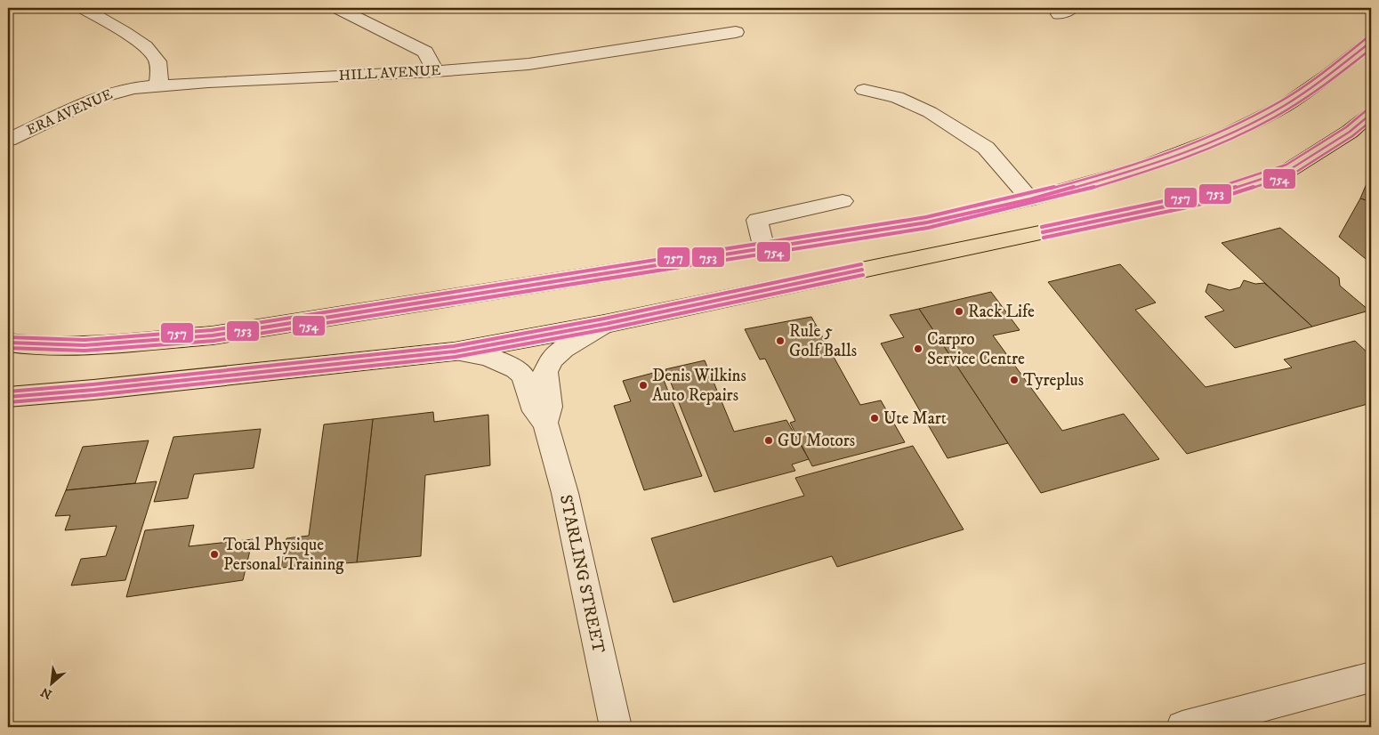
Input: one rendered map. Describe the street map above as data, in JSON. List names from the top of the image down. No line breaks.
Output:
{"streets":{"street":["HILL AVENUE","ERA AVENUE","STARLING STREET"]},"crossings":[["HILL AVENUE","ERA AVENUE"]],"places":["Rack Life","Rule 5 Golf Balls","Carpro Service Centre","Tyreplus","Denis Wilkins Auto Repairs","Ute Mart","GU Motors","Total Physique Personal Training"],"lines":["transit line 757","transit line 753","transit line 754"],"north":"bottom left"}
